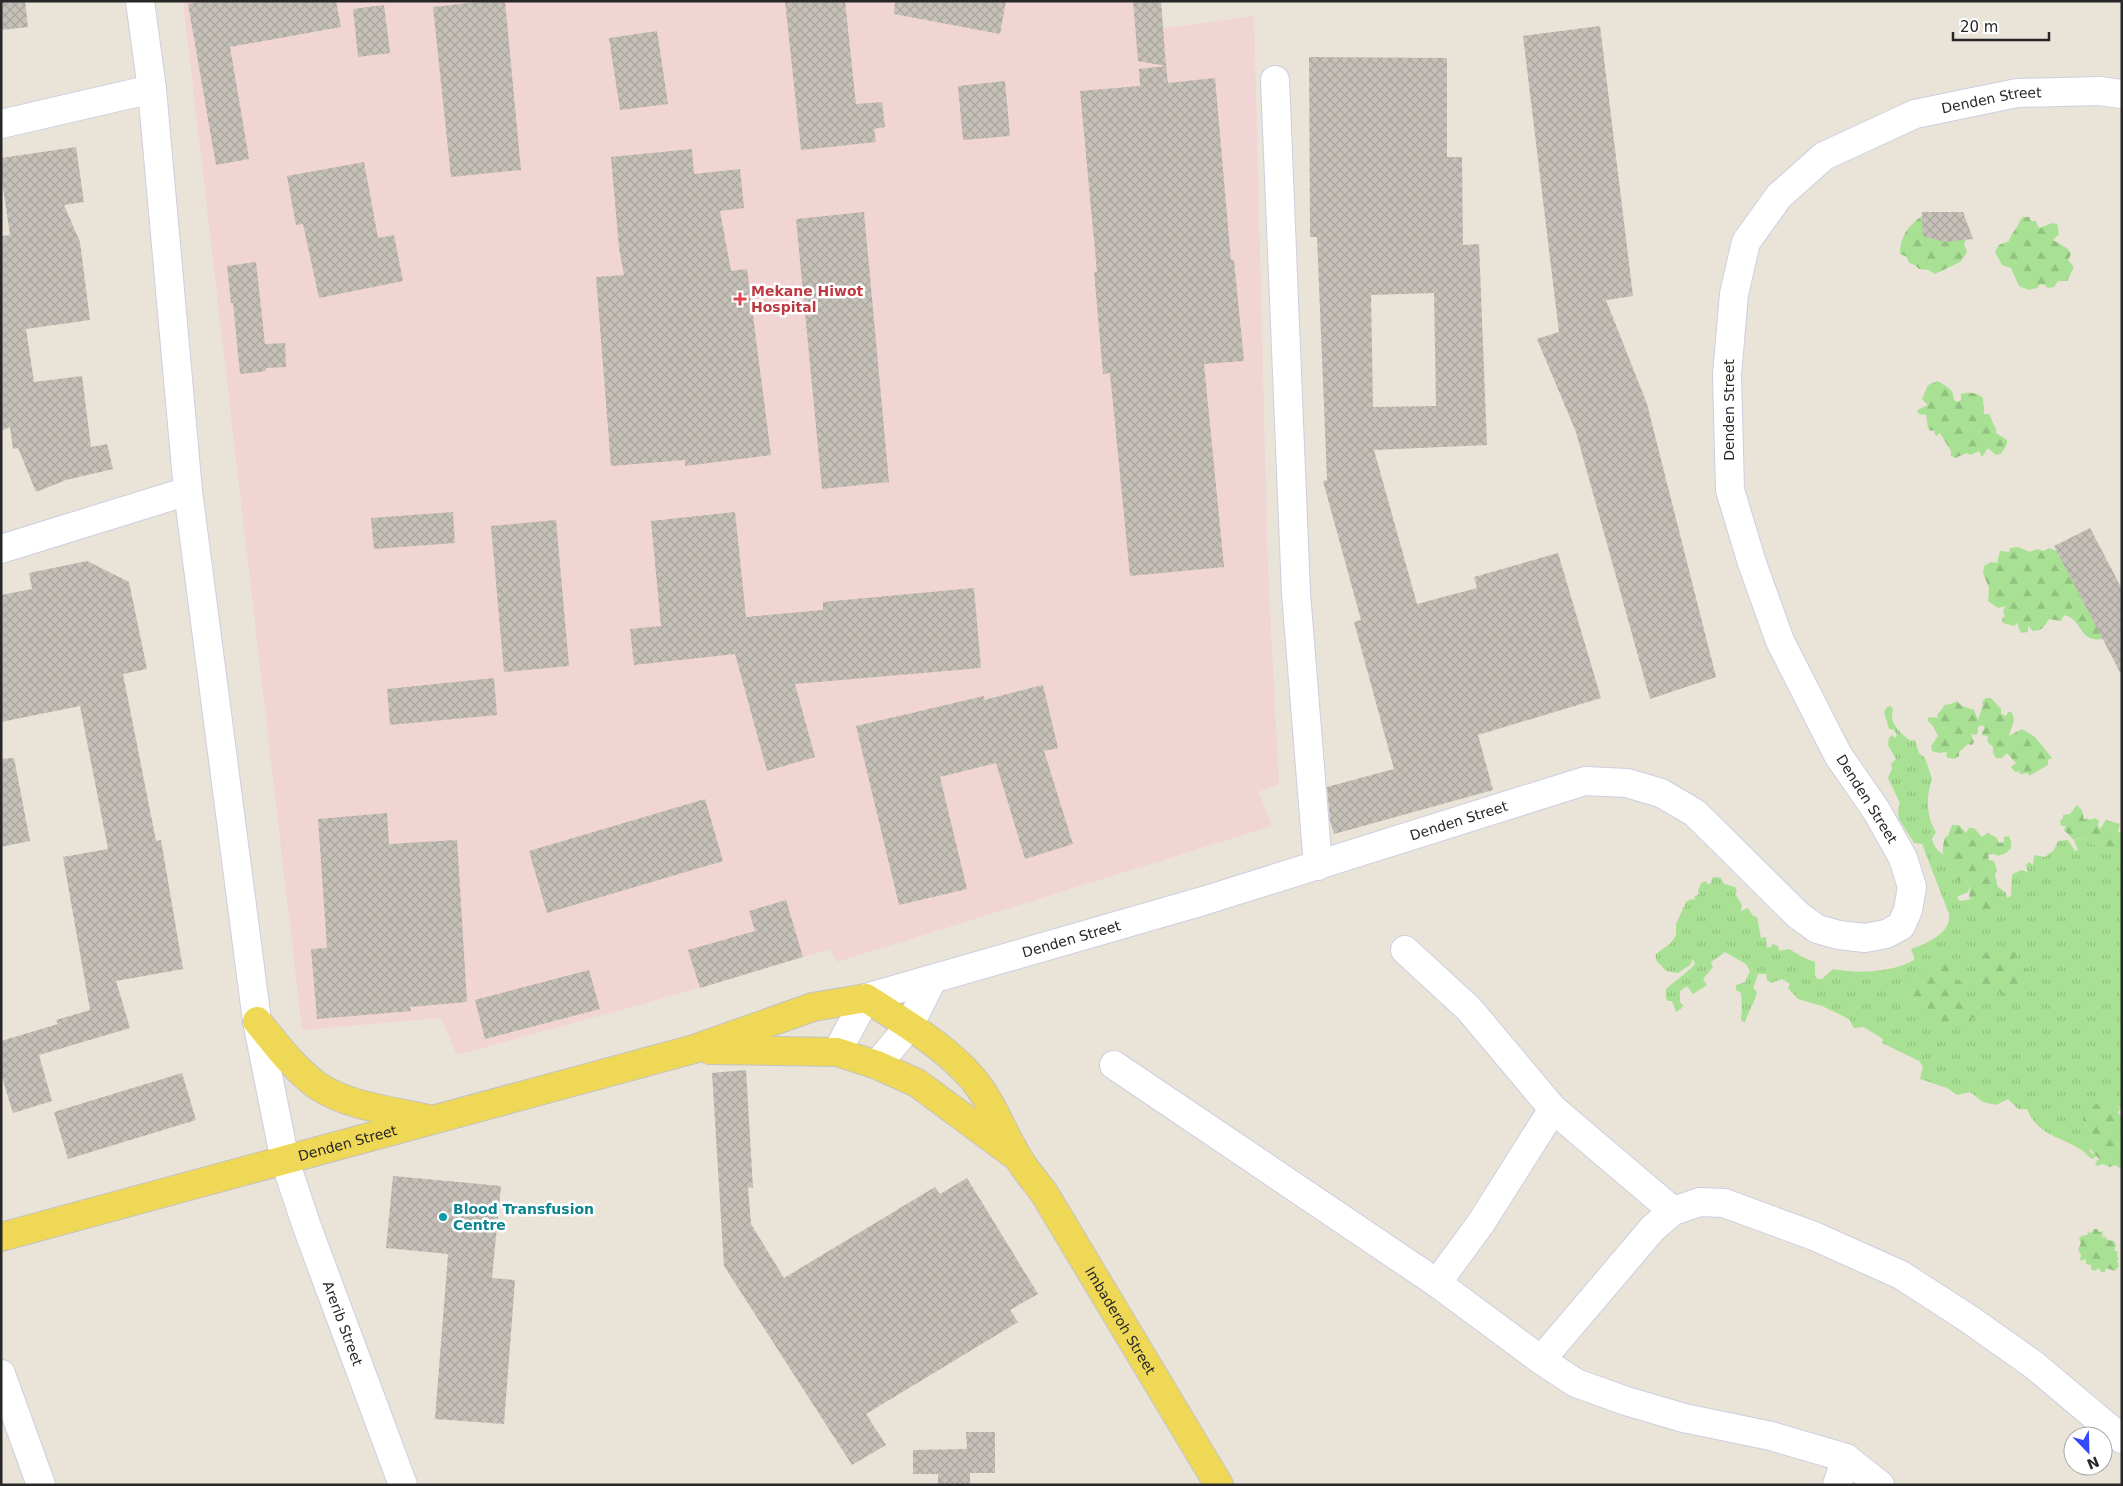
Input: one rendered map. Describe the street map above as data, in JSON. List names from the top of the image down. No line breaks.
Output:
{"streets":{"main road":["Denden Street","Imbaderoh Street"],"street":["Arerib Street"]},"crossings":[["Denden Street","Imbaderoh Street"],["Denden Street","Arerib Street"]],"places":{"health":["Mekane Hiwot Hospital"],"other":["Blood Transfusion Centre"]},"scale_bar":"20 m","north":"bottom right"}
